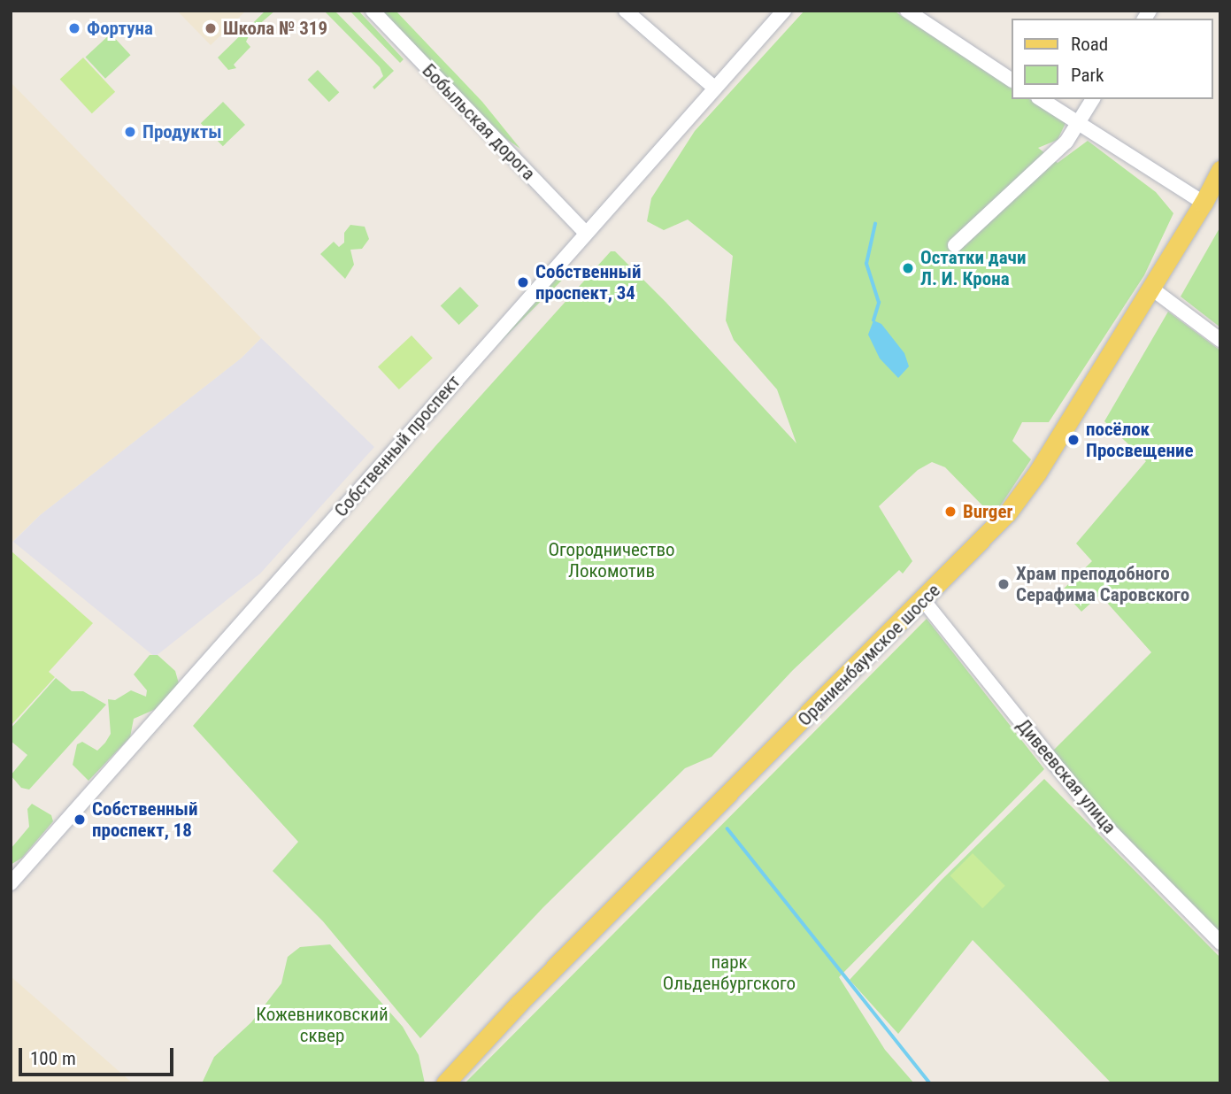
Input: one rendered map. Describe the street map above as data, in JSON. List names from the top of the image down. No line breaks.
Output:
{"streets":{"main road":["Ораниенбаумское шоссе"],"street":["Бобыльская дорога","Собственный проспект","Дивеевская улица"]},"crossings":[["Бобыльская дорога","Собственный проспект"],["Ораниенбаумское шоссе","Дивеевская улица"]],"parks":["Огородничество Локомотив","парк Ольденбургского","Кожевниковский сквер"],"places":["Фортуна","Школа № 319","Продукты","Остатки дачи Л. И. Крона","Собственный проспект, 34","посёлок Просвещение","Burger","Храм преподобного Серафима Саровского","Собственный проспект, 18"],"legend":["Road","Park"],"scale_bar":"100 m"}
